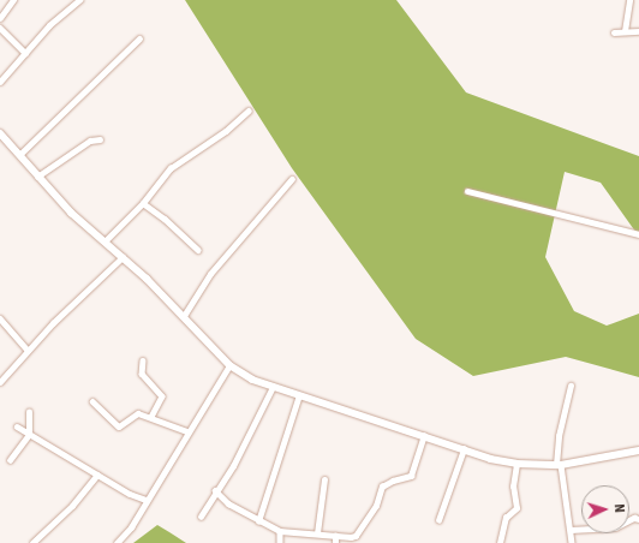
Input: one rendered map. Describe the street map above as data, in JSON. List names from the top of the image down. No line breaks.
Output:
{"north":"right"}
